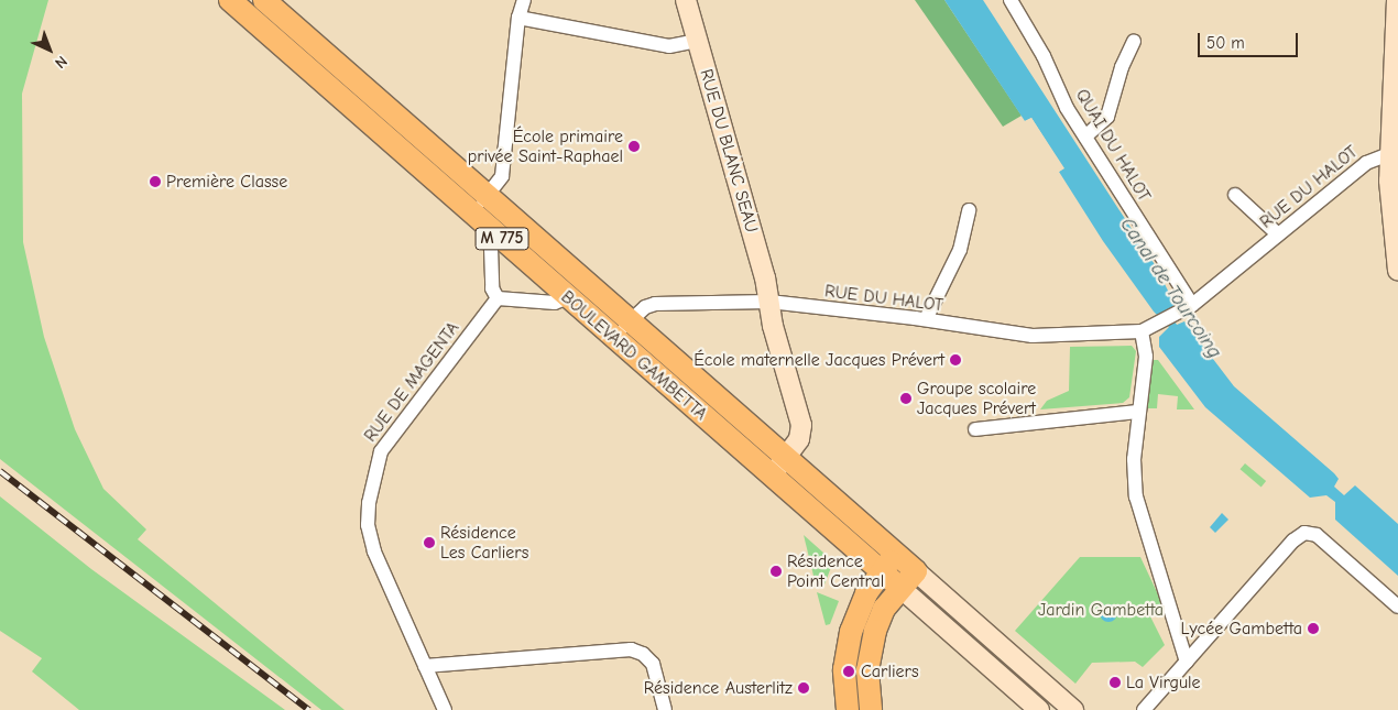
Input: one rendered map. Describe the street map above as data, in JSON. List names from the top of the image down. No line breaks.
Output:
{"streets":{"main road":["M 775","BOULEVARD GAMBETTA"],"street":["QUAI DU HALOT","RUE DU BLANC SEAU","RUE DU HALOT","RUE DE MAGENTA"]},"crossings":[["QUAI DU HALOT","RUE DU HALOT"],["RUE DU BLANC SEAU","RUE DU HALOT"],["RUE DU BLANC SEAU","BOULEVARD GAMBETTA"],["RUE DU HALOT","BOULEVARD GAMBETTA"]],"water":["Canal de Tourcoing"],"parks":["Jardin Gambetta"],"places":["École primaire privée Saint-Raphael","Première Classe","École maternelle Jacques Prévert","Groupe scolaire Jacques Prévert","Résidence Les Carliers","Résidence Point Central","Lycée Gambetta","Carliers","La Virgule","Résidence Austerlitz"],"scale_bar":"50 m","north":"bottom right"}
